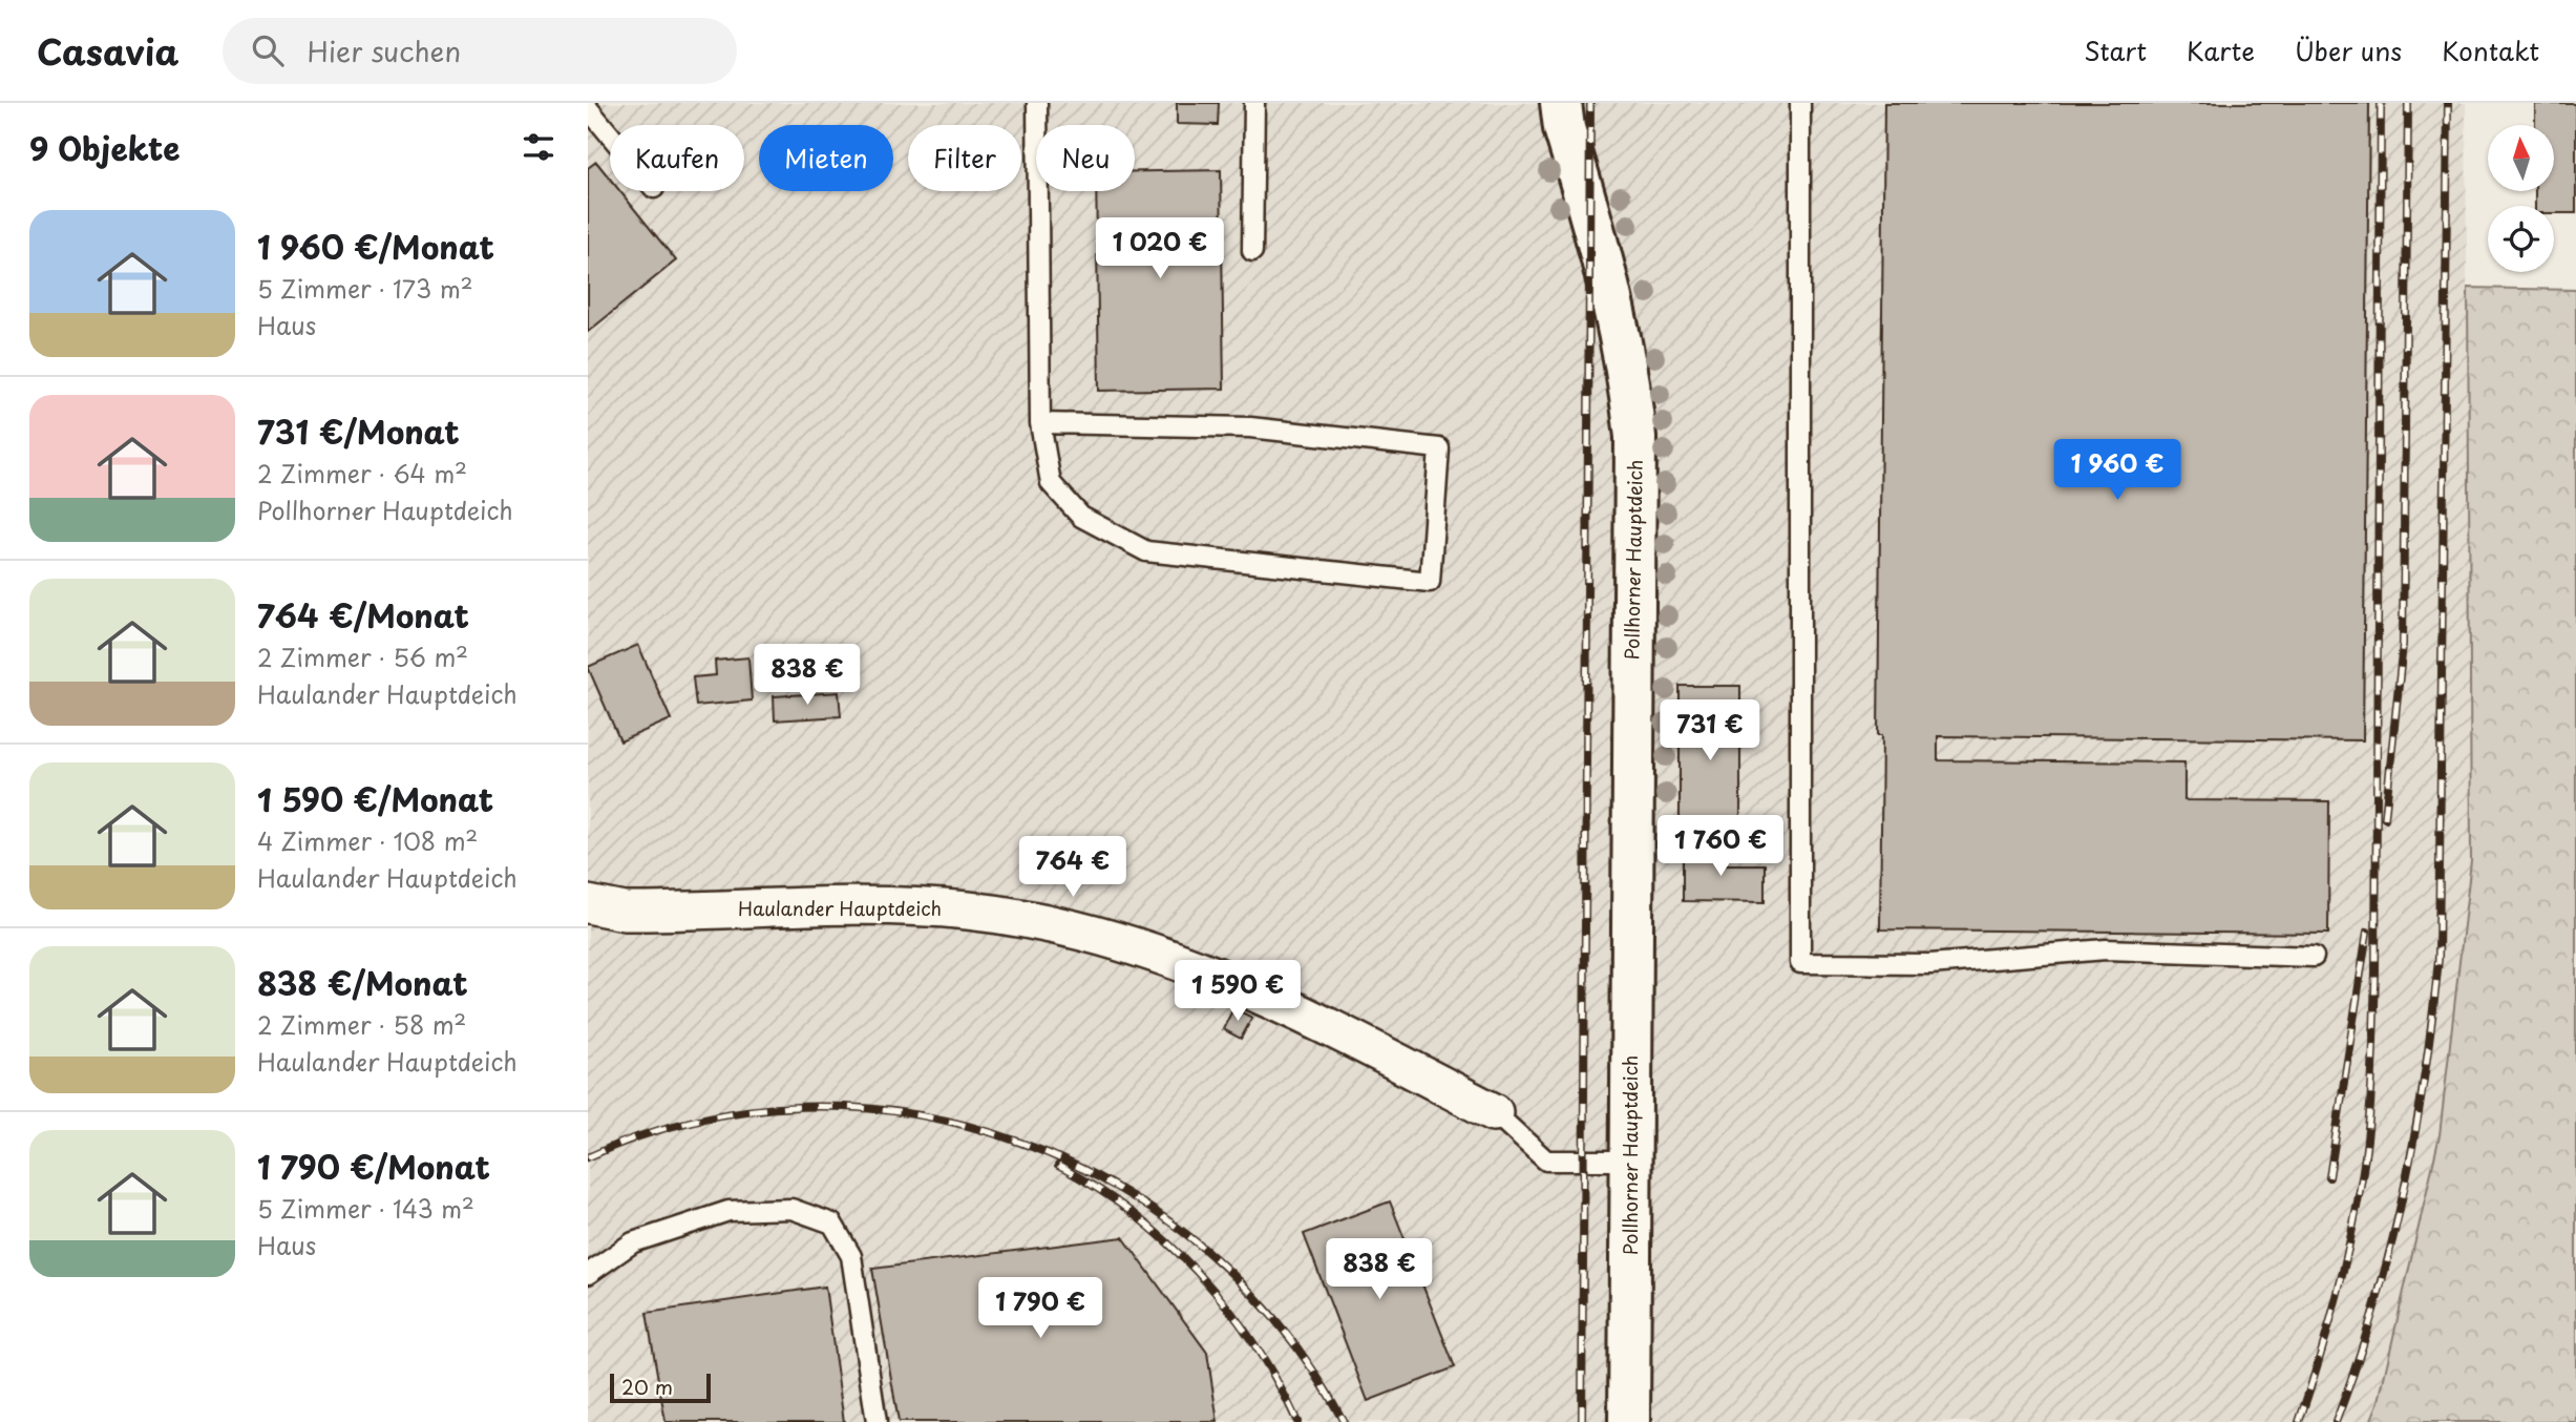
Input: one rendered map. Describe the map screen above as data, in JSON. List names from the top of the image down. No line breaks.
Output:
{"streets":{"main road":["Pollhorner Hauptdeich"],"street":["Haulander Hauptdeich"]},"scale_bar":"20 m","north":"top","page":{"header":"Casavia","search":"Hier suchen","nav":["Start","Karte","Über uns","Kontakt"],"heading":"9 Objekte","chip":["Kaufen","Mieten","Filter","Neu"],"list":[{"name":"1 960 €/Monat","note":"5 Zimmer · 173 m² · Haus"},{"name":"731 €/Monat","note":"2 Zimmer · 64 m² · Pollhorner Hauptdeich"},{"name":"764 €/Monat","note":"2 Zimmer · 56 m² · Haulander Hauptdeich"},{"name":"1 590 €/Monat","note":"4 Zimmer · 108 m² · Haulander Hauptdeich"},{"name":"838 €/Monat","note":"2 Zimmer · 58 m² · Haulander Hauptdeich"},{"name":"1 790 €/Monat","note":"5 Zimmer · 143 m² · Haus"}],"price":["1 020 €","1 960 €","838 €","731 €","1 760 €","764 €","1 590 €","838 €","1 790 €"],"scale":"20 m"}}
